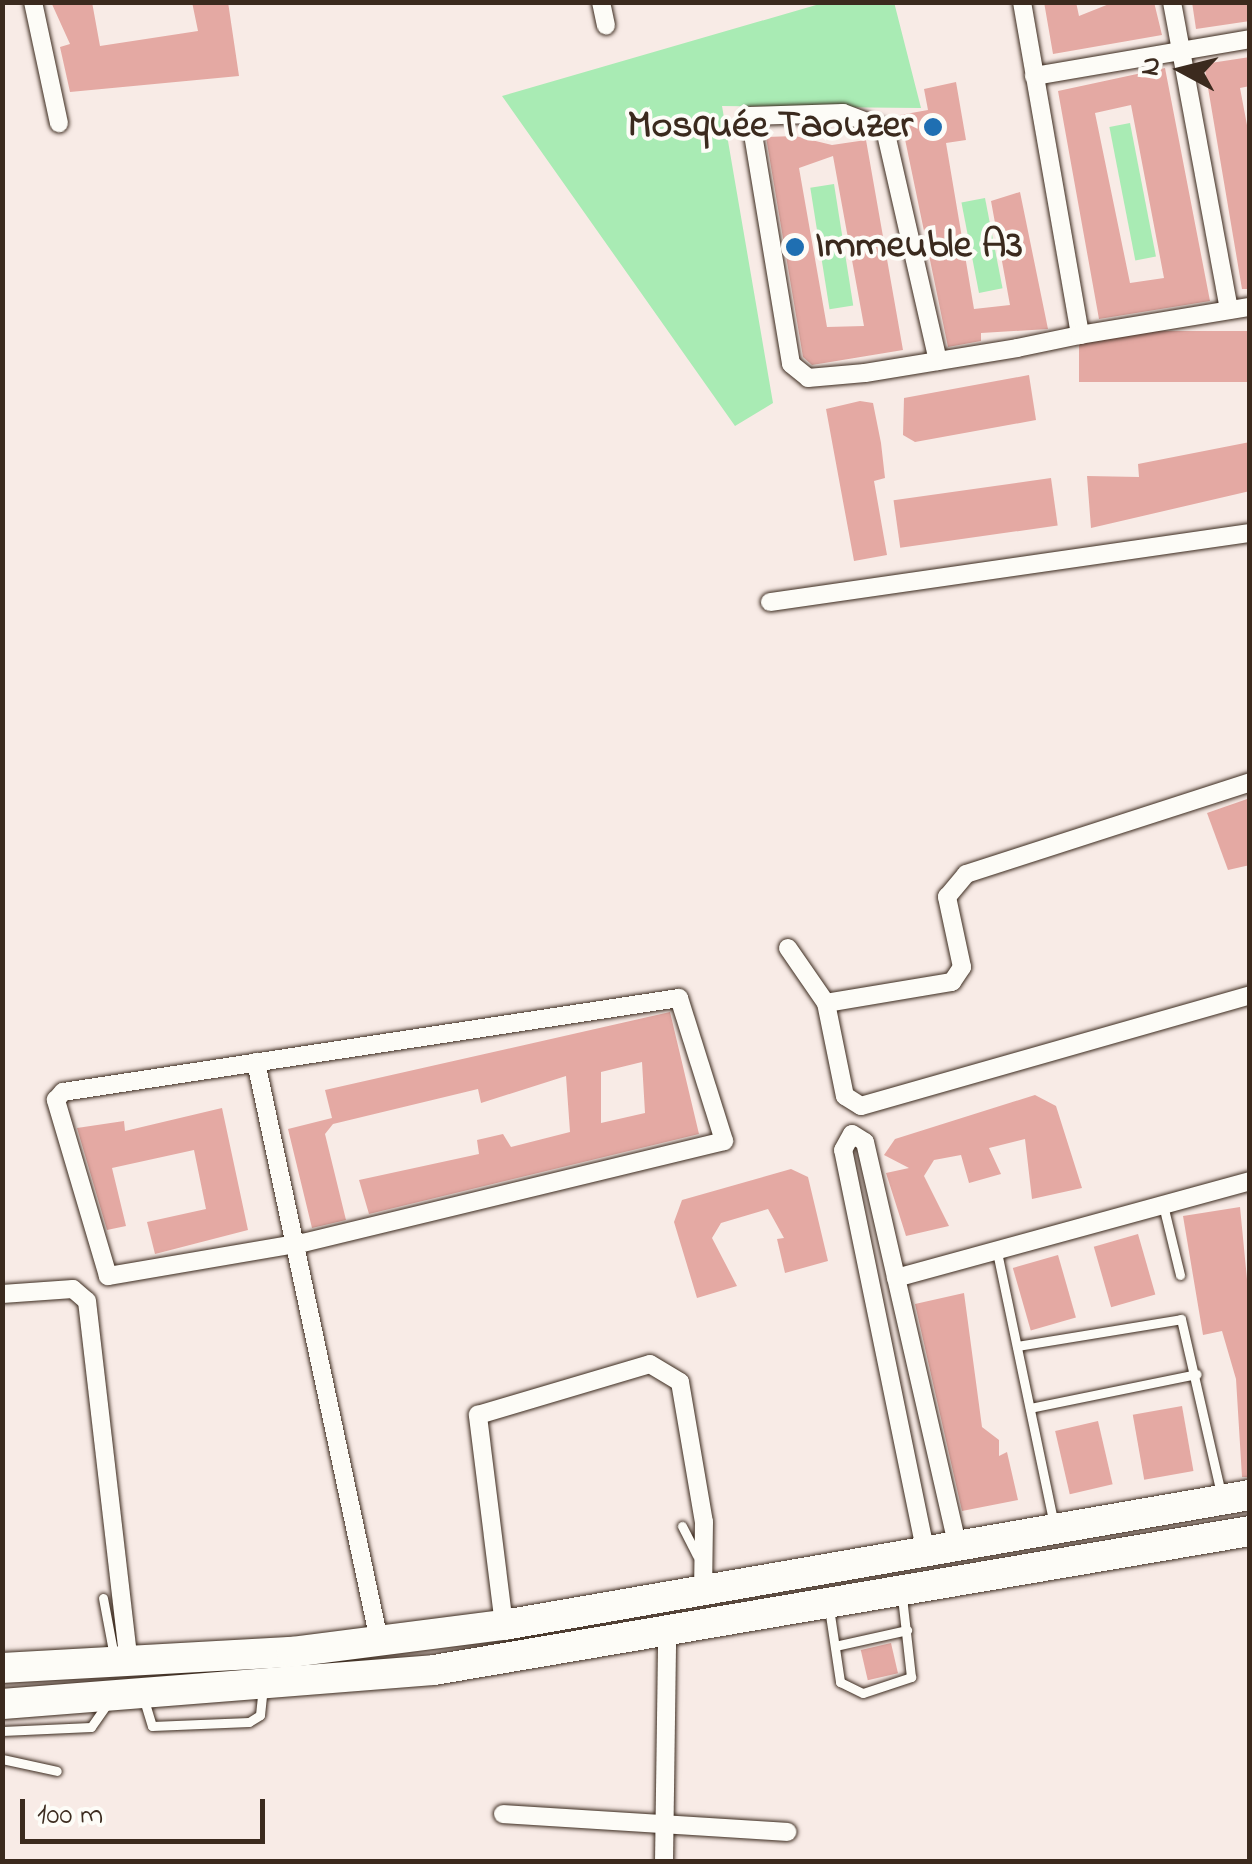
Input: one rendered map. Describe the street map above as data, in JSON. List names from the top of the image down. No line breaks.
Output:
{"places":["Mosquée Taouzer","Immeuble A3"],"scale_bar":"100 m","north":"left"}
